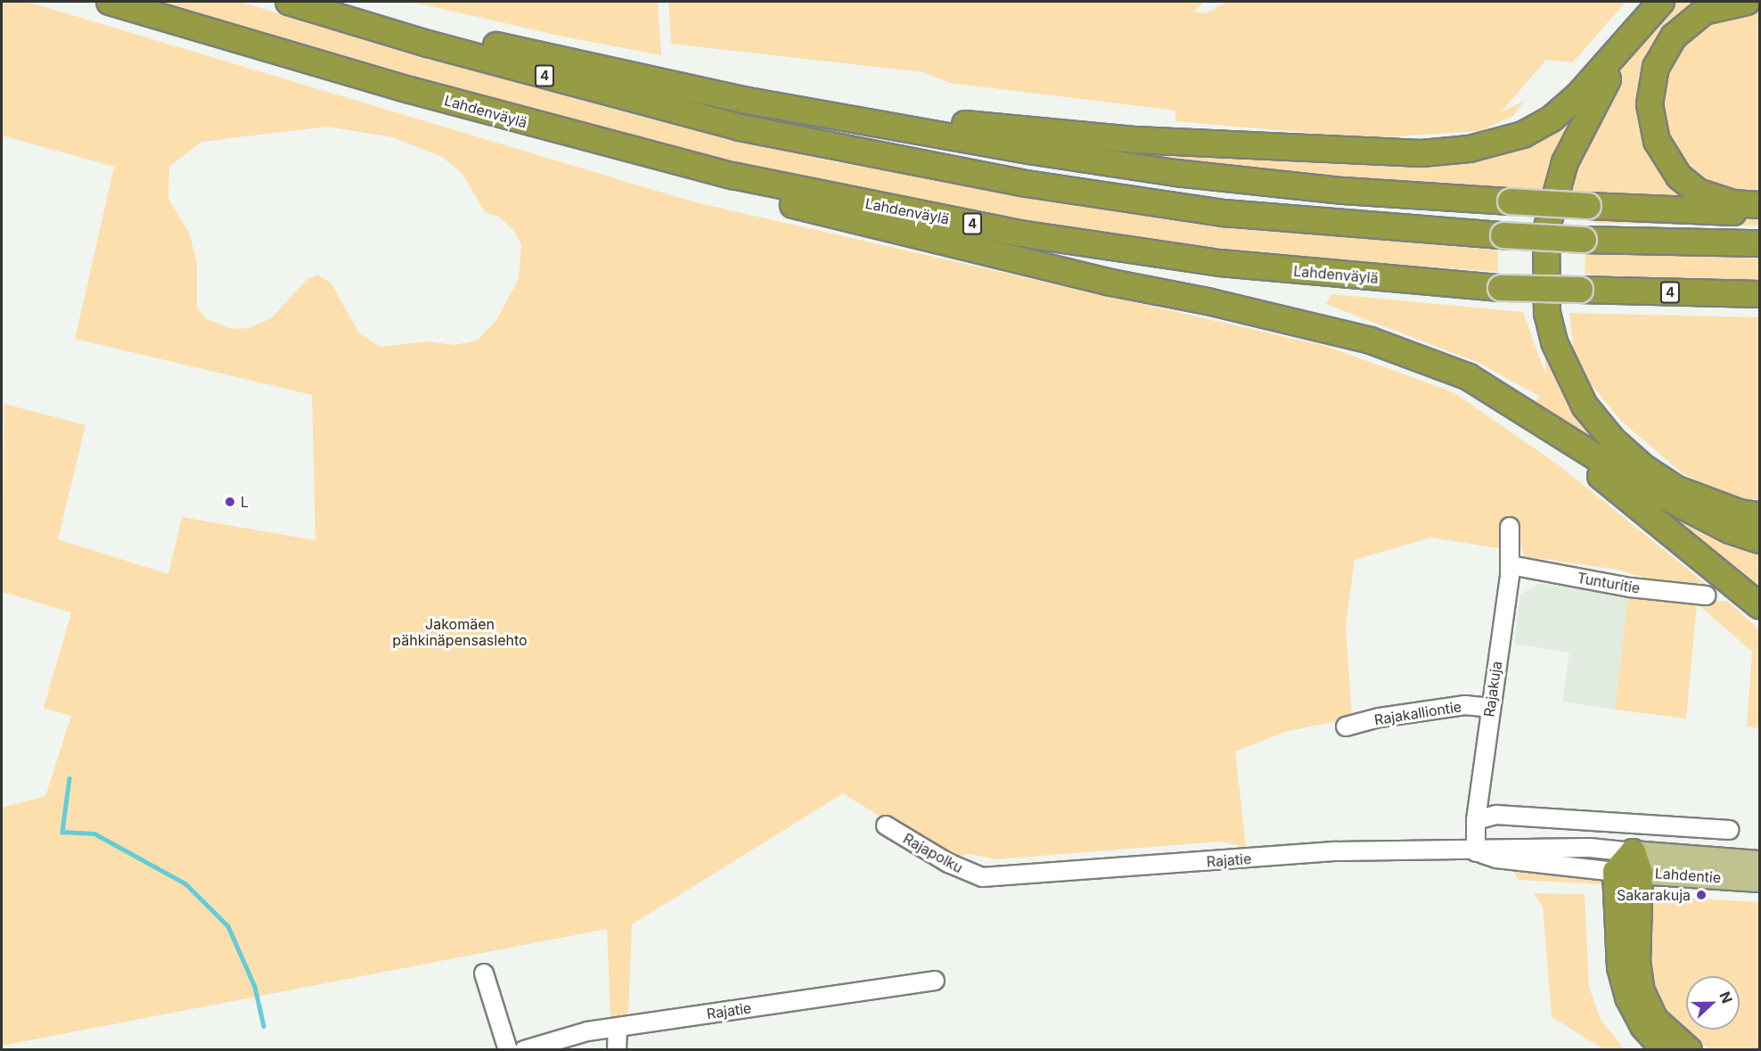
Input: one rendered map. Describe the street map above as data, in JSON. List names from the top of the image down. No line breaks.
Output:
{"streets":{"highway":["4","Lahdenväylä"],"main road":["Lahdentie"],"street":["Tunturitie","Rajakuja","Rajakalliontie","Rajapolku","Rajatie"]},"crossings":[["Tunturitie","Rajakuja"],["Rajakuja","Rajakalliontie"],["Rajakuja","Rajatie"],["Rajapolku","Rajatie"],["Rajatie","Lahdentie"]],"parks":["Jakomäen pähkinäpensaslehto"],"places":["L","Sakarakuja"],"north":"right"}
